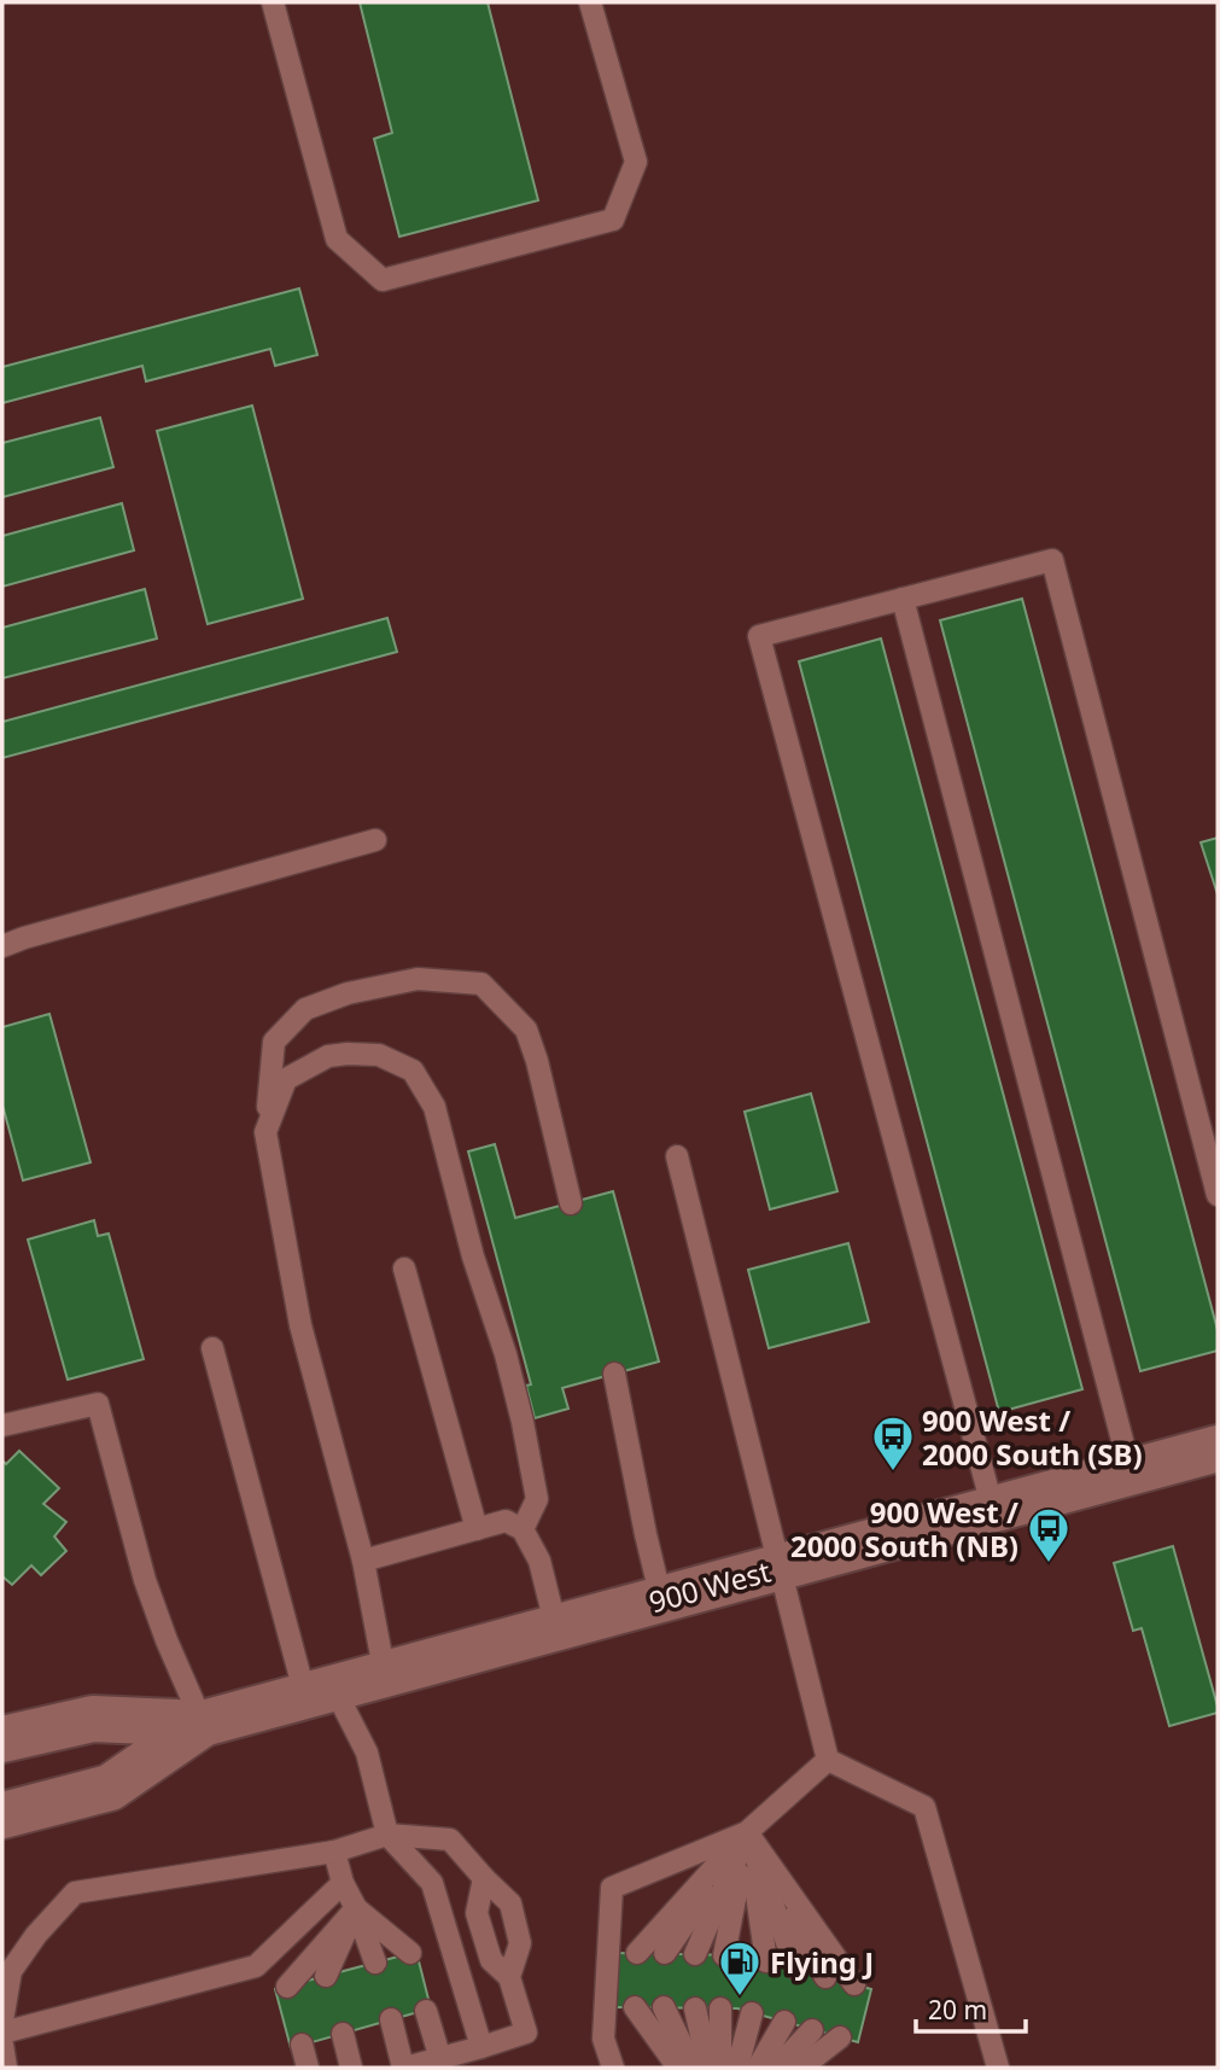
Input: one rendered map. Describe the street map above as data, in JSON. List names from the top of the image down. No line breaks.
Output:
{"streets":{"main road":["900 West"]},"places":{"bus stop":["900 West / 2000 South (SB)","900 West / 2000 South (NB)"],"fuel station":["Flying J"]},"scale_bar":"20 m"}
